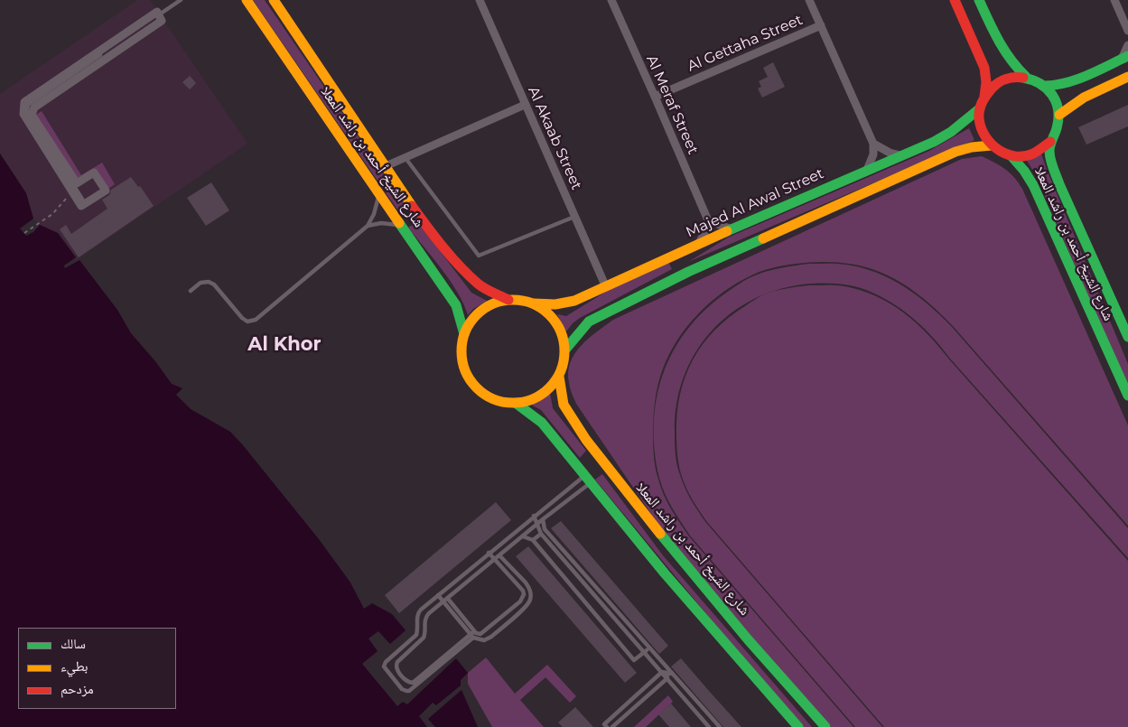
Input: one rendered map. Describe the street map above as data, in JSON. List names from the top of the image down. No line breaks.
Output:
{"streets":{"street":["Al Gettaha Street","Al Meraf Street","Al Akaab Street","شارع الشيخ أحمد بن راشد المعلا","Majed Al Awal Street"]},"crossings":[["Al Gettaha Street","Al Meraf Street"],["Al Akaab Street","Majed Al Awal Street"],["شارع الشيخ أحمد بن راشد المعلا","Majed Al Awal Street"]],"districts":["Al Khor"],"legend":["سالك","بطيء","مزدحم"]}
